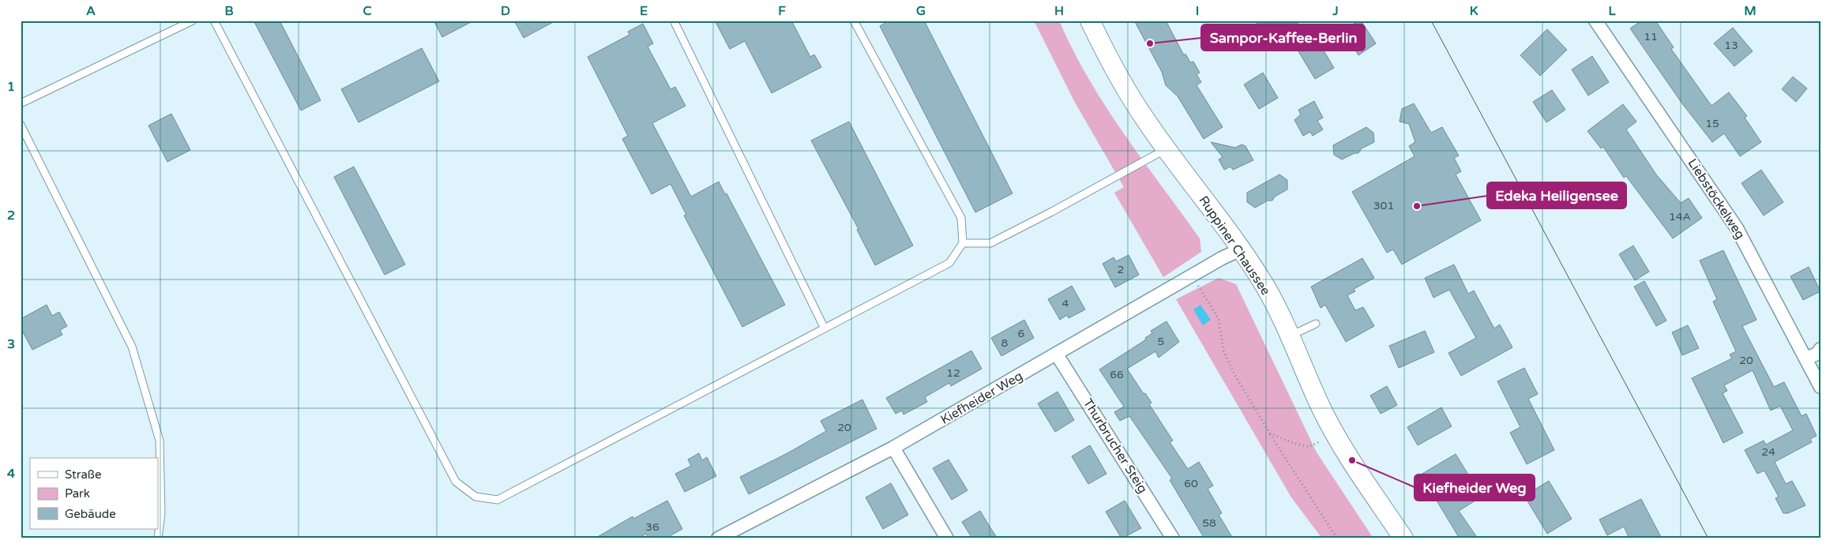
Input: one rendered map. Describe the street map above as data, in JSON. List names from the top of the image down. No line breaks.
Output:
{"streets":{"main road":["Ruppiner Chaussee"],"street":["Liebstöckelweg","Kiefheider Weg","Thurbrucher Steig"]},"crossings":[["Ruppiner Chaussee","Kiefheider Weg"],["Kiefheider Weg","Thurbrucher Steig"]],"places":["Sampor-Kaffee-Berlin","Edeka Heiligensee","Kiefheider Weg"],"house_numbers":["11","13","15","301","14A","2","4","6","5","8","20","12","66","20","24","60","58","36"],"legend":["Straße","Park","Gebäude"],"grid":{"columns":["A","B","C","D","E","F","G","H","I","J","K","L","M"],"rows":["1","2","3","4"]}}
